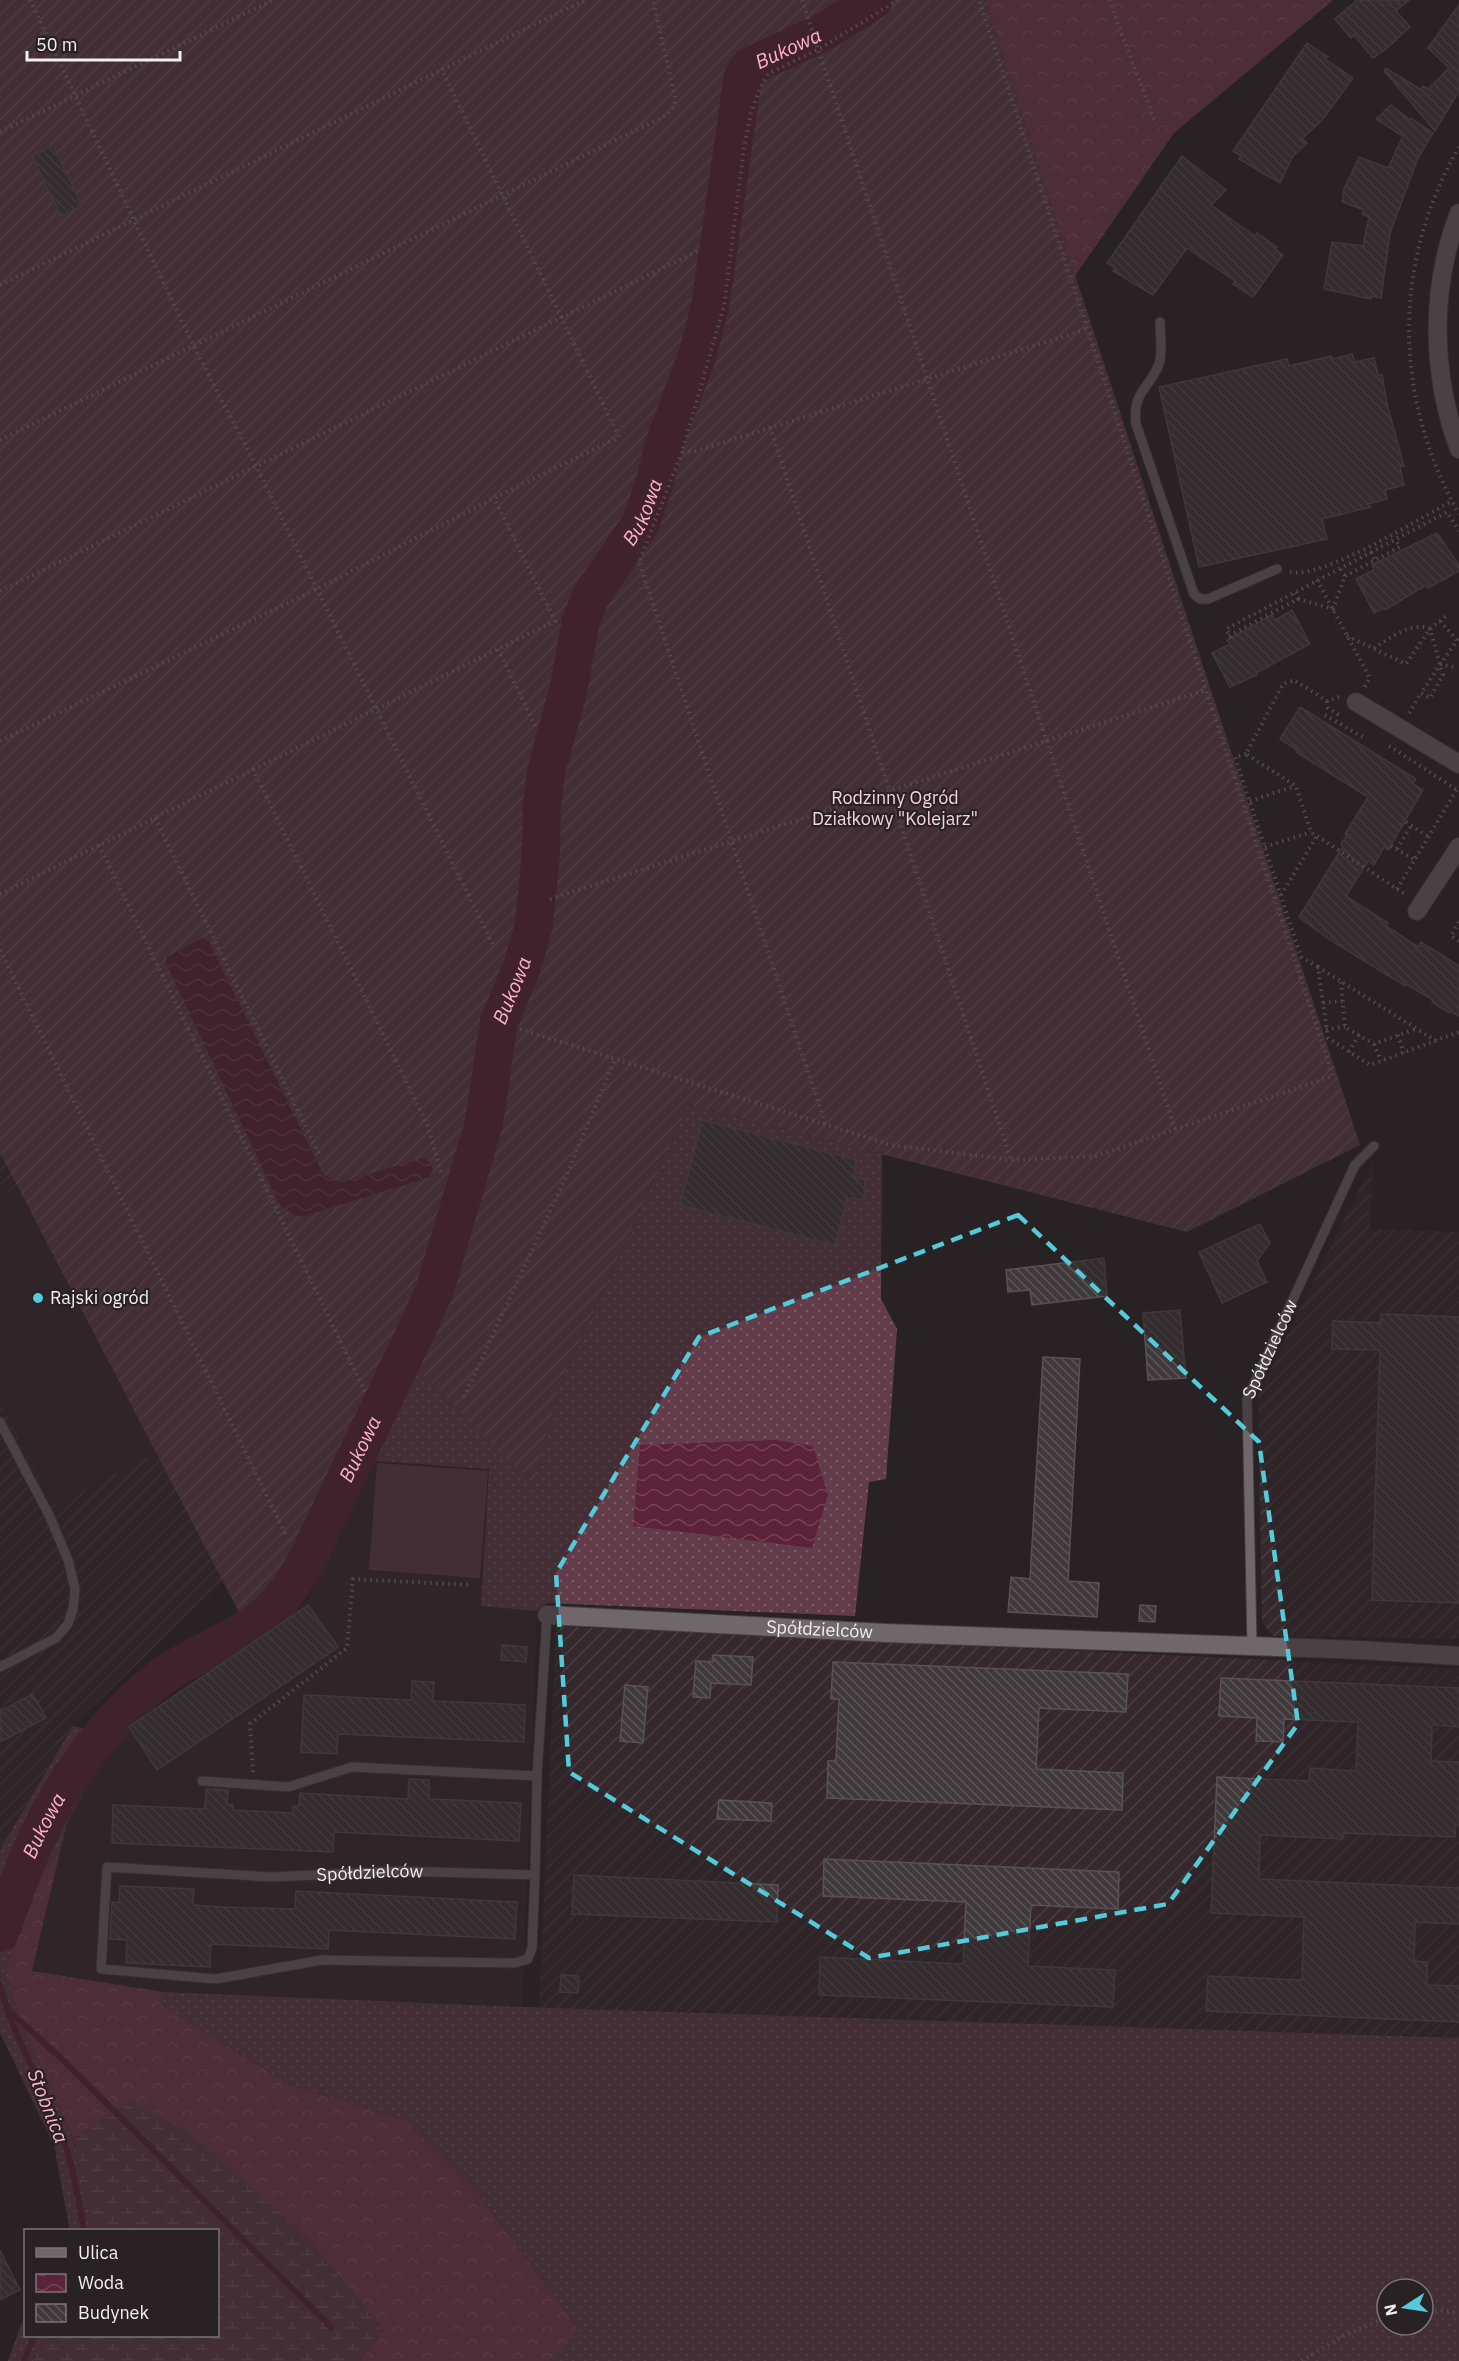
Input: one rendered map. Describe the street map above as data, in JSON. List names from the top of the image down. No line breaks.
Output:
{"streets":{"street":["Spółdzielców"]},"water":["Bukowa","Stobnica"],"parks":["Rodzinny Ogród Działkowy \"Kolejarz\""],"places":["Rajski ogród"],"legend":["Ulica","Woda","Budynek"],"scale_bar":"50 m","north":"left"}
